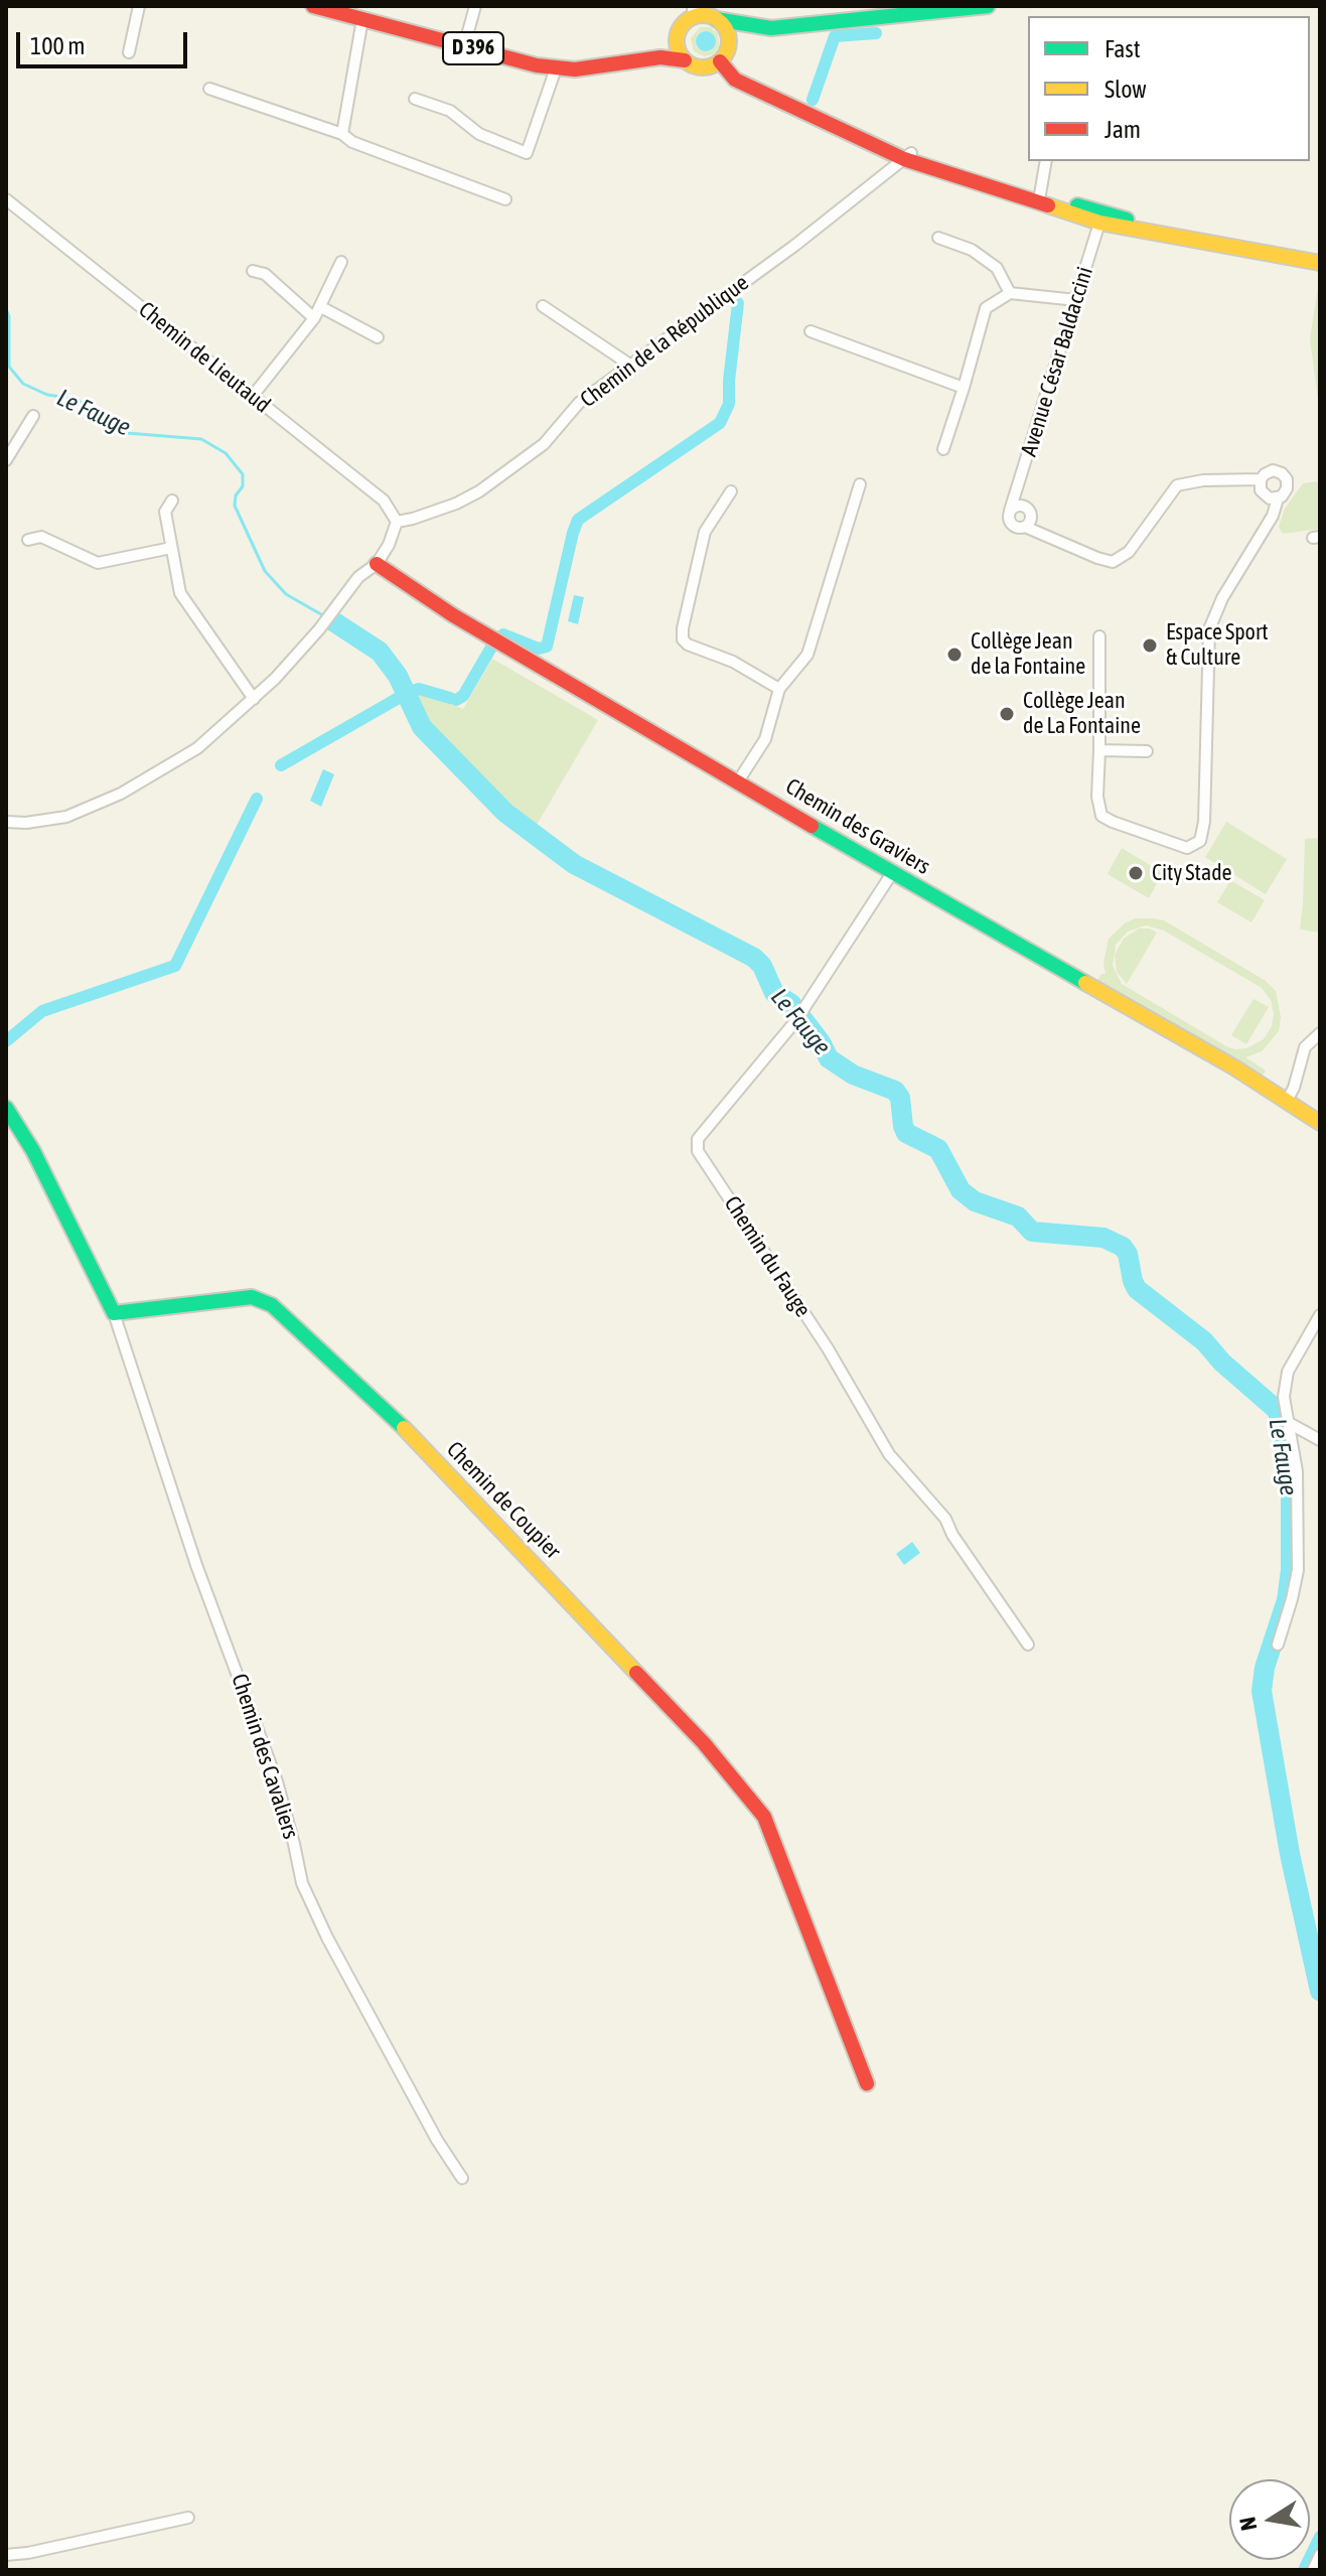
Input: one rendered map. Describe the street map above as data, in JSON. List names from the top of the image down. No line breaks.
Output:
{"streets":{"street":["D 396","Chemin de la République","Chemin de Lieutaud","Avenue César Baldaccini","Chemin des Graviers","Chemin du Fauge","Chemin de Coupier","Chemin des Cavaliers"]},"crossings":[["Chemin de la République","Chemin de Lieutaud"],["Chemin des Graviers","Chemin du Fauge"],["Chemin de Coupier","Chemin des Cavaliers"]],"water":["Le Fauge"],"places":["Espace Sport & Culture","Collège Jean de la Fontaine","Collège Jean de La Fontaine","City Stade"],"legend":["Fast","Slow","Jam"],"scale_bar":"100 m","north":"left"}
